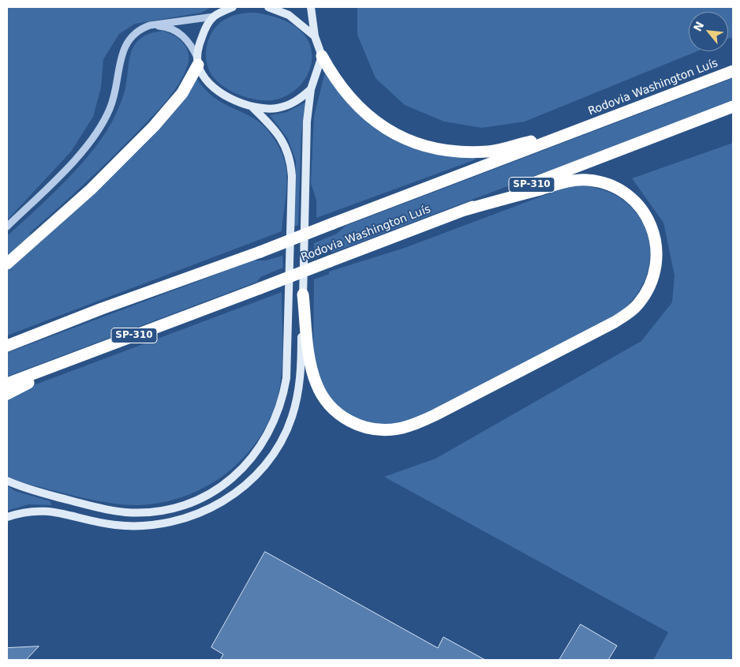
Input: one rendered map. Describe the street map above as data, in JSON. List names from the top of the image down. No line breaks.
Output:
{"streets":{"highway":["Rodovia Washington Luís","SP-310"]},"north":"top left"}
